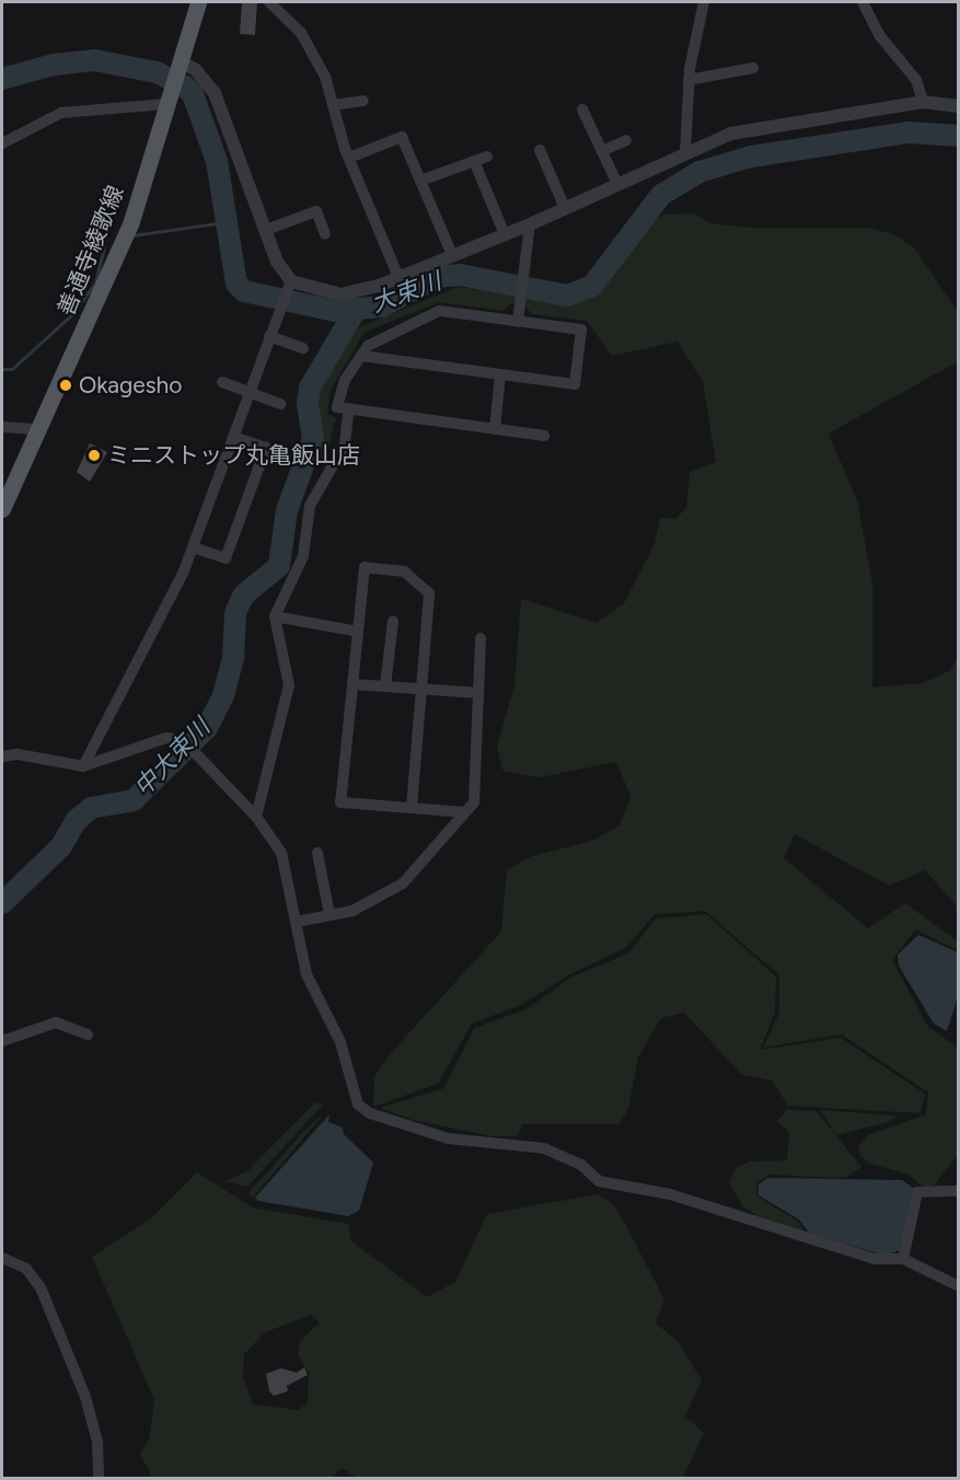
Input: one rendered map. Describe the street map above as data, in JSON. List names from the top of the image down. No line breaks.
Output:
{"streets":{"main road":["善通寺綾歌線"]},"water":["大束川","中大束川"],"places":["Okagesho","ミニストップ丸亀飯山店"]}
